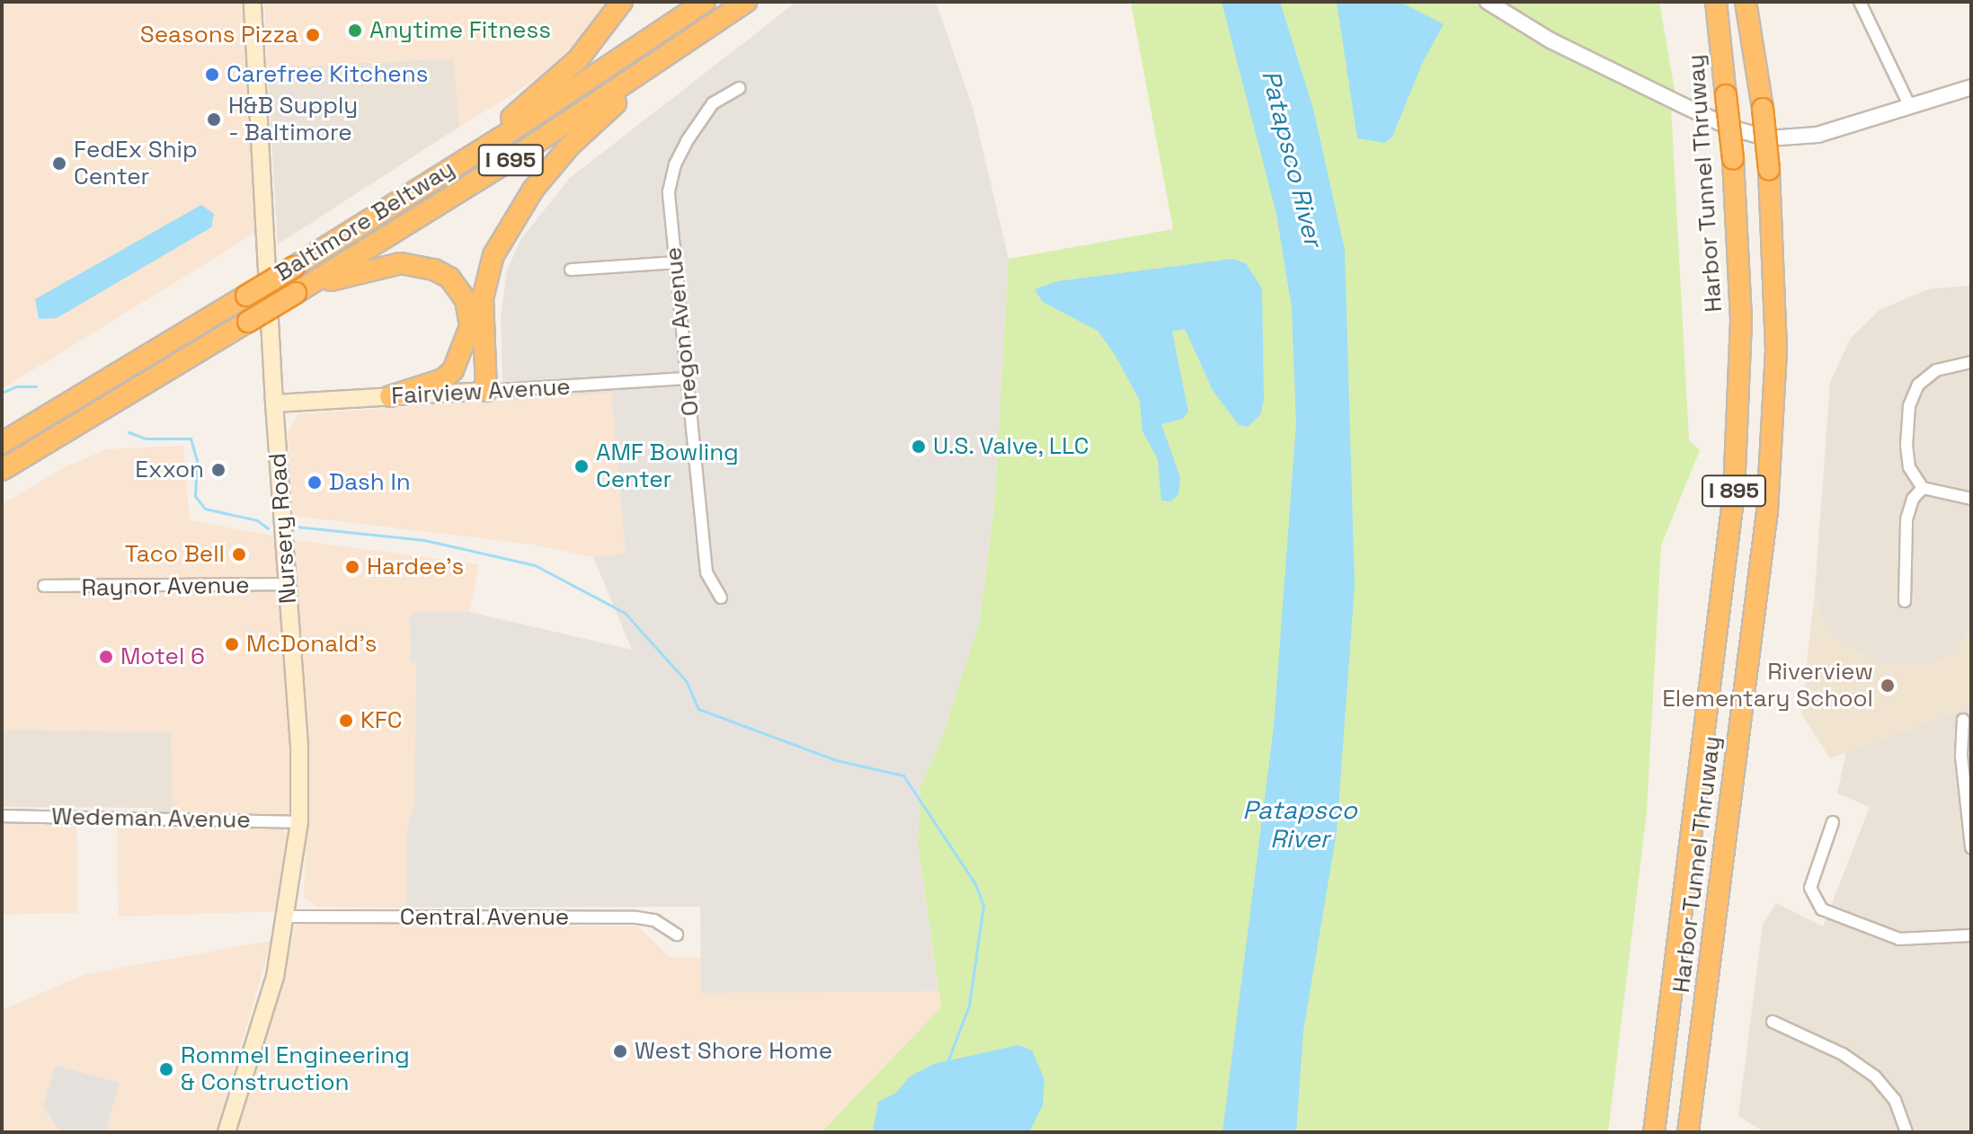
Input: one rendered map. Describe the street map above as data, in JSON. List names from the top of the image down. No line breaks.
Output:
{"streets":{"highway":["I 695","Harbor Tunnel Thruway","Baltimore Beltway","I 895"],"main road":["Fairview Avenue","Nursery Road"],"street":["Oregon Avenue","Raynor Avenue","Wedeman Avenue","Central Avenue"]},"crossings":[["Oregon Avenue","Fairview Avenue"],["Fairview Avenue","Nursery Road"],["Nursery Road","Raynor Avenue"],["Nursery Road","Wedeman Avenue"],["Nursery Road","Central Avenue"]],"water":["Patapsco River"],"places":["Anytime Fitness","Seasons Pizza","Carefree Kitchens","H&B Supply - Baltimore","FedEx Ship Center","U.S. Valve, LLC","AMF Bowling Center","Exxon","Dash In","Taco Bell","Hardee's","McDonald's","Motel 6","Riverview Elementary School","KFC","West Shore Home","Rommel Engineering & Construction"]}
